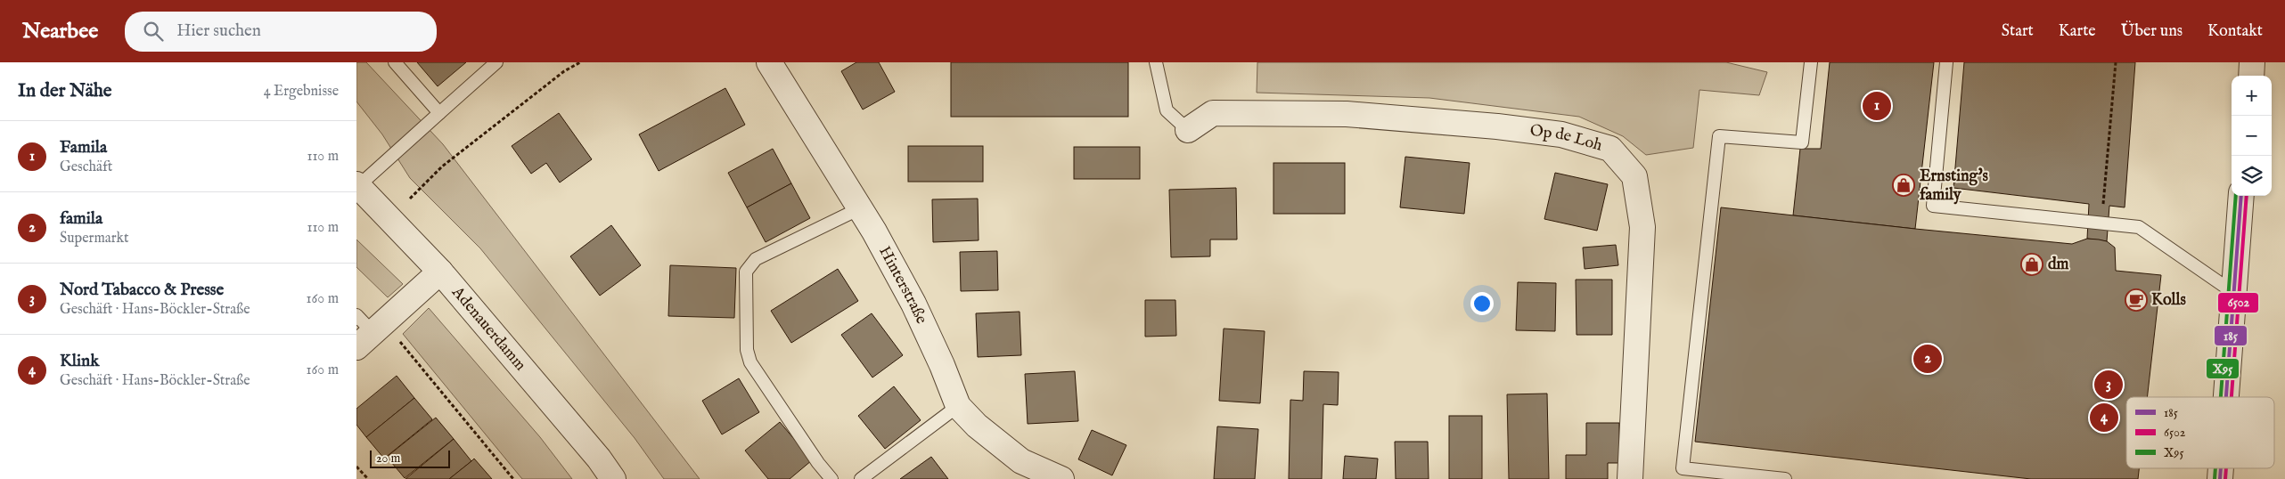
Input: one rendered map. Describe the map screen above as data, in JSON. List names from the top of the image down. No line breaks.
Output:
{"streets":{"street":["Op de Loh","Hinterstraße","Adenauerdamm"]},"places":{"shop":["Ernsting's family","dm"],"cafe":["Kolls"]},"lines":["transit line 185","transit line 6502","transit line X95"],"legend":["185","6502","X95"],"scale_bar":"20 m","page":{"header":"Nearbee","search":"Hier suchen","nav":["Start","Karte","Über uns","Kontakt"],"heading":["In der Nähe","4 Ergebnisse"],"map_buttons":["+","−"],"pins":["1","2","3","4"],"list":[{"mark":"1","name":"Famila","note":"Geschäft","value":"110 m"},{"mark":"2","name":"famila","note":"Supermarkt","value":"110 m"},{"mark":"3","name":"Nord Tabacco & Presse","note":"Geschäft · Hans-Böckler-Straße","value":"160 m"},{"mark":"4","name":"Klink","note":"Geschäft · Hans-Böckler-Straße","value":"160 m"}],"scale":"20 m"}}
